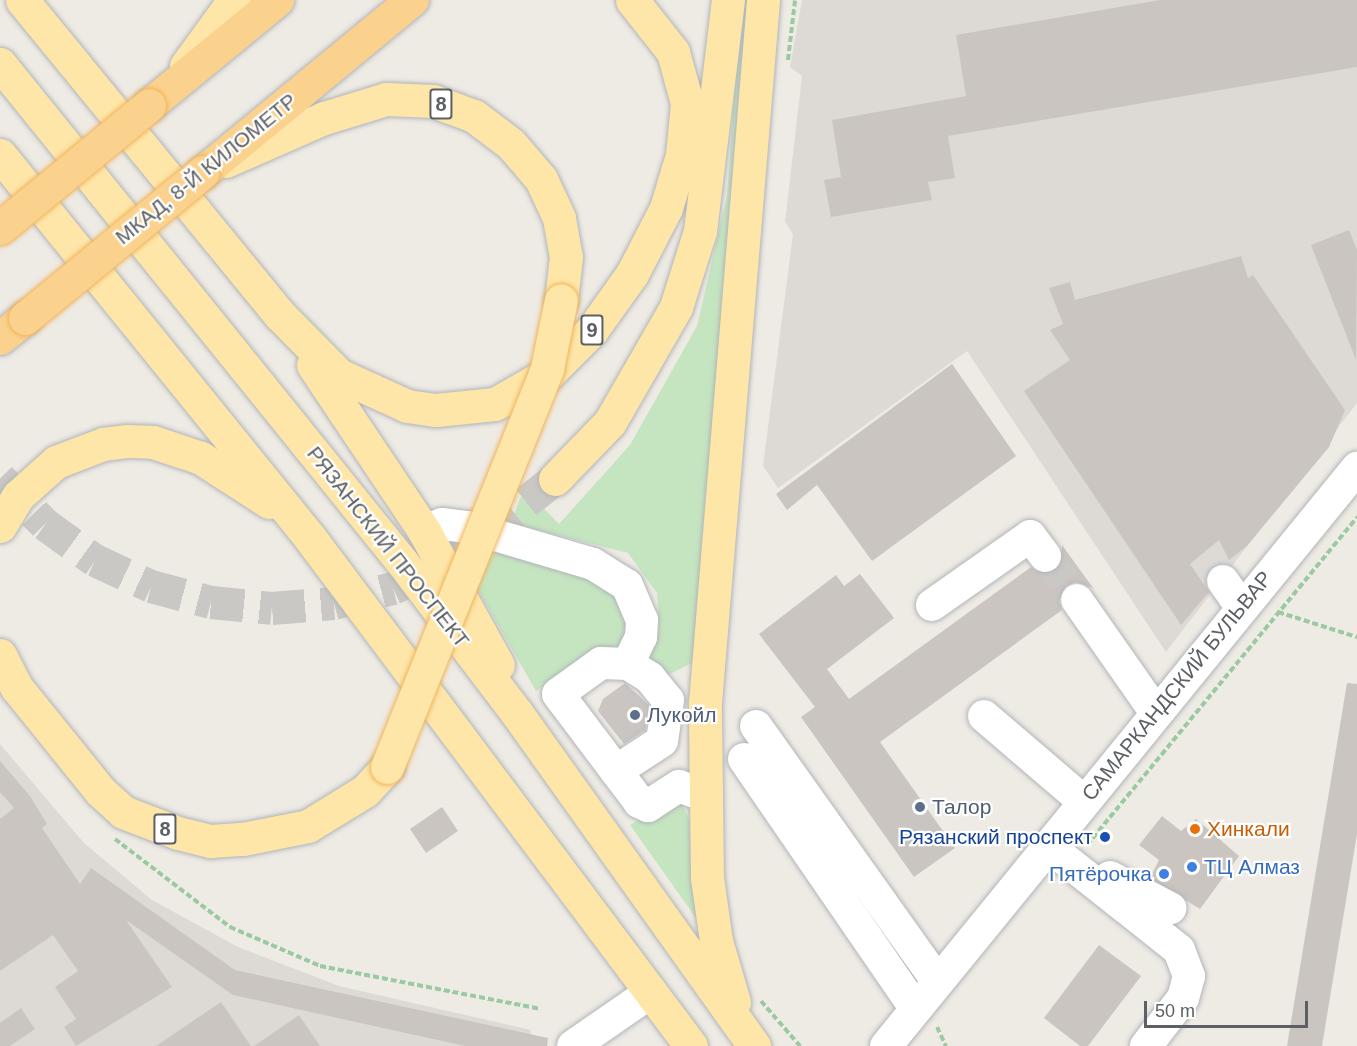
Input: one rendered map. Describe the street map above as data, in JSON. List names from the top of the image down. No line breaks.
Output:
{"streets":{"highway":["МКАД, 8-Й КИЛОМЕТР"],"main road":["8","9","РЯЗАНСКИЙ ПРОСПЕКТ"],"street":["САМАРКАНДСКИЙ БУЛЬВАР"]},"crossings":[["8","МКАД, 8-Й КИЛОМЕТР"]],"places":["Лукойл","Талор","Хинкали","Рязанский проспект","ТЦ Алмаз","Пятёрочка"],"scale_bar":"50 m"}
